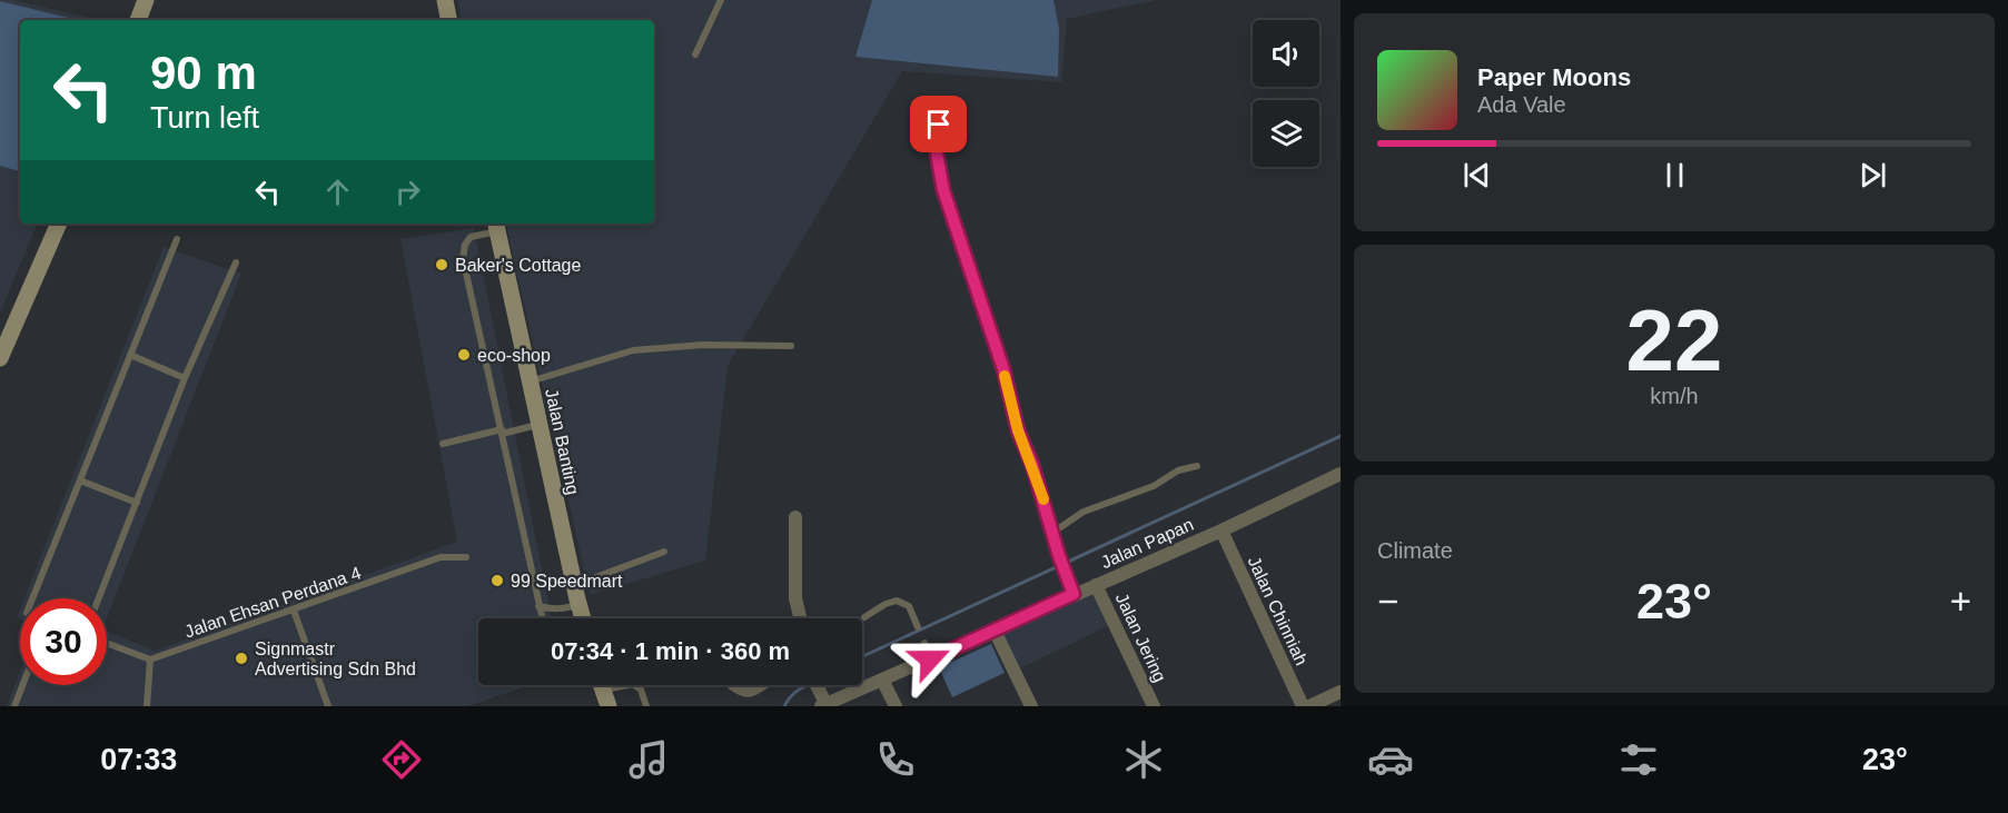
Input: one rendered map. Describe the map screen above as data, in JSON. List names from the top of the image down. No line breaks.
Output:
{"streets":{"main road":["Jalan Banting"],"street":["Jalan Papan","Jalan Chinniah","Jalan Jering"],"lane":["Jalan Ehsan Perdana 4"]},"crossings":[["Jalan Papan","Jalan Chinniah"],["Jalan Papan","Jalan Jering"]],"places":["Baker's Cottage","eco-shop","99 Speedmart","Signmastr Advertising Sdn Bhd"],"page":{"turn":["90 m","Turn left"],"song":["Paper Moons","Ada Vale"],"tile":[["22","km/h"],"Climate"],"heat":["−","23°","+"],"limit":"30","trip":"07:34 · 1 min · 360 m","tabs":["07:33","23°"]}}
